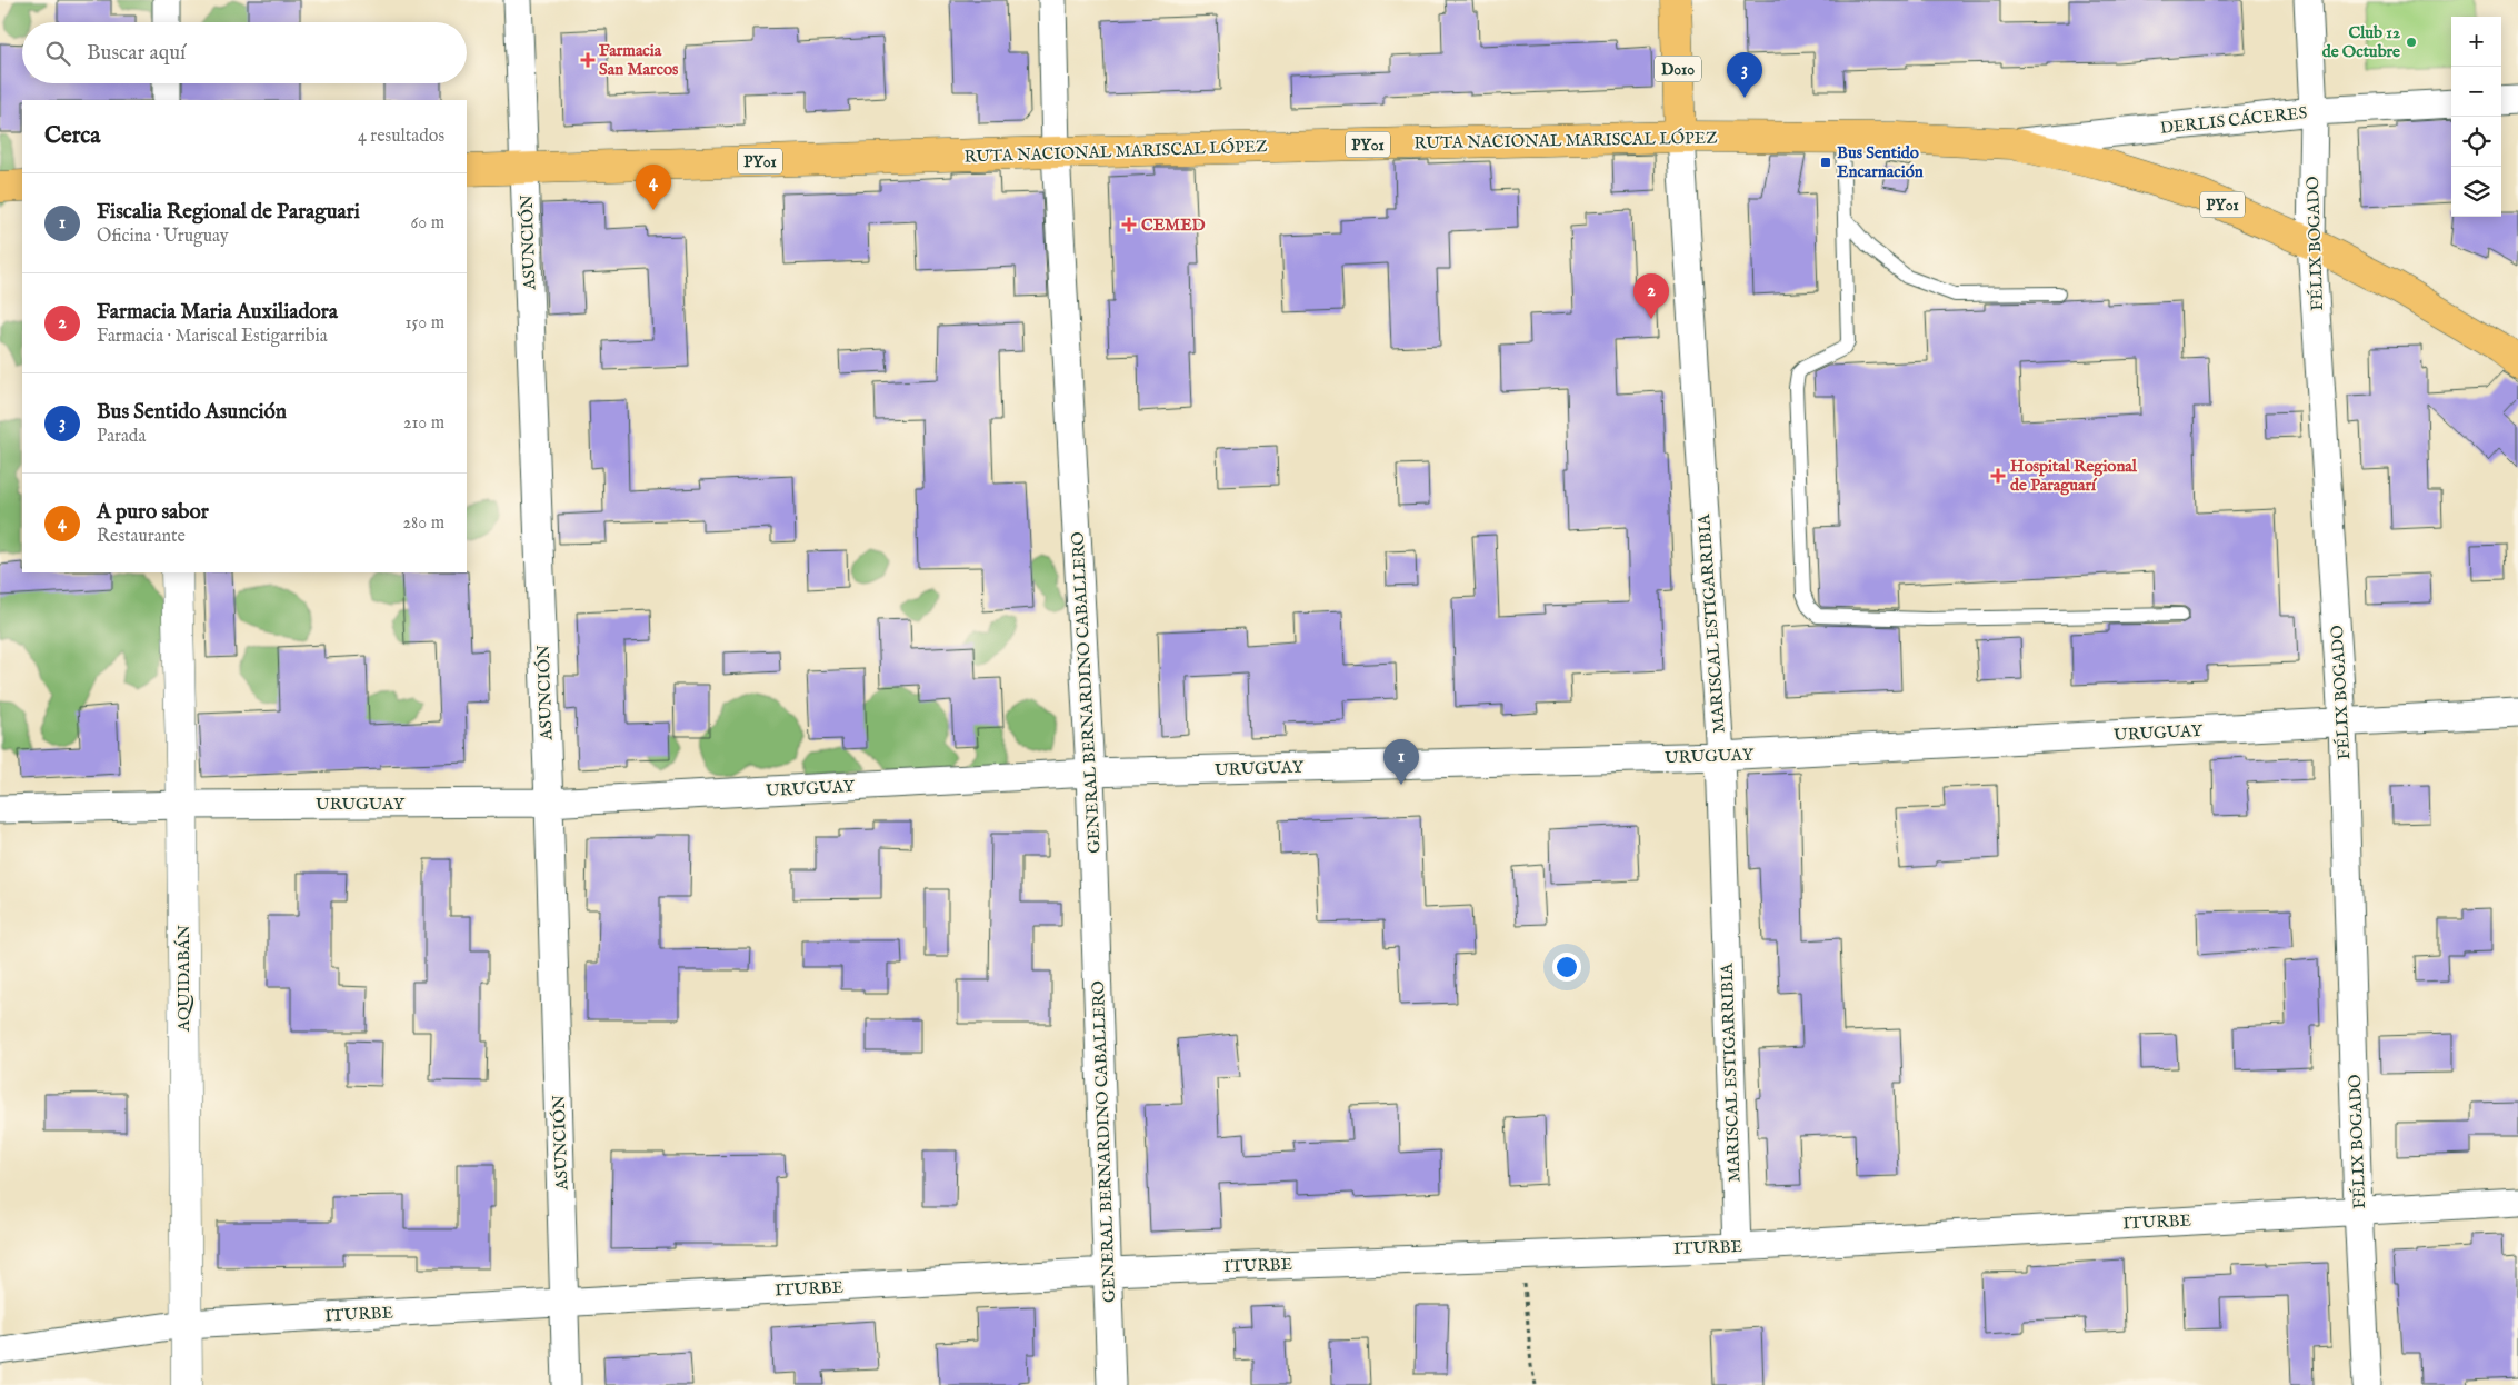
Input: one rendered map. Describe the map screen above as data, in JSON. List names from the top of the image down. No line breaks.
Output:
{"streets":{"main road":["D010","RUTA NACIONAL MARISCAL LÓPEZ","PY01","MARISCAL ESTIGARRIBIA"],"street":["DERLIS CÁCERES","ASUNCIÓN","FÉLIX BOGADO","GENERAL BERNARDINO CABALLERO","URUGUAY","AQUIDABÁN","ITURBE"]},"crossings":[["DERLIS CÁCERES","RUTA NACIONAL MARISCAL LÓPEZ"],["DERLIS CÁCERES","FÉLIX BOGADO"],["RUTA NACIONAL MARISCAL LÓPEZ","ASUNCIÓN"],["RUTA NACIONAL MARISCAL LÓPEZ","FÉLIX BOGADO"],["RUTA NACIONAL MARISCAL LÓPEZ","MARISCAL ESTIGARRIBIA"],["RUTA NACIONAL MARISCAL LÓPEZ","GENERAL BERNARDINO CABALLERO"],["ASUNCIÓN","URUGUAY"],["ASUNCIÓN","ITURBE"],["FÉLIX BOGADO","URUGUAY"],["FÉLIX BOGADO","ITURBE"],["MARISCAL ESTIGARRIBIA","URUGUAY"],["MARISCAL ESTIGARRIBIA","ITURBE"],["GENERAL BERNARDINO CABALLERO","URUGUAY"],["GENERAL BERNARDINO CABALLERO","ITURBE"],["URUGUAY","AQUIDABÁN"],["AQUIDABÁN","ITURBE"]],"places":{"other":["Club 12 de Octubre"],"health":["Farmacia San Marcos","CEMED","Hospital Regional de Paraguarí"],"transit":["Bus Sentido Encarnación"]},"page":{"map_buttons":["+","−"],"search":"Buscar aquí","pins":["3","4","2","1"],"heading":["Cerca","4 resultados"],"list":[{"mark":"1","name":"Fiscalia Regional de Paraguari","note":"Oficina · Uruguay","value":"60 m"},{"mark":"2","name":"Farmacia Maria Auxiliadora","note":"Farmacia · Mariscal Estigarribia","value":"150 m"},{"mark":"3","name":"Bus Sentido Asunción","note":"Parada","value":"210 m"},{"mark":"4","name":"A puro sabor","note":"Restaurante","value":"280 m"}]}}
